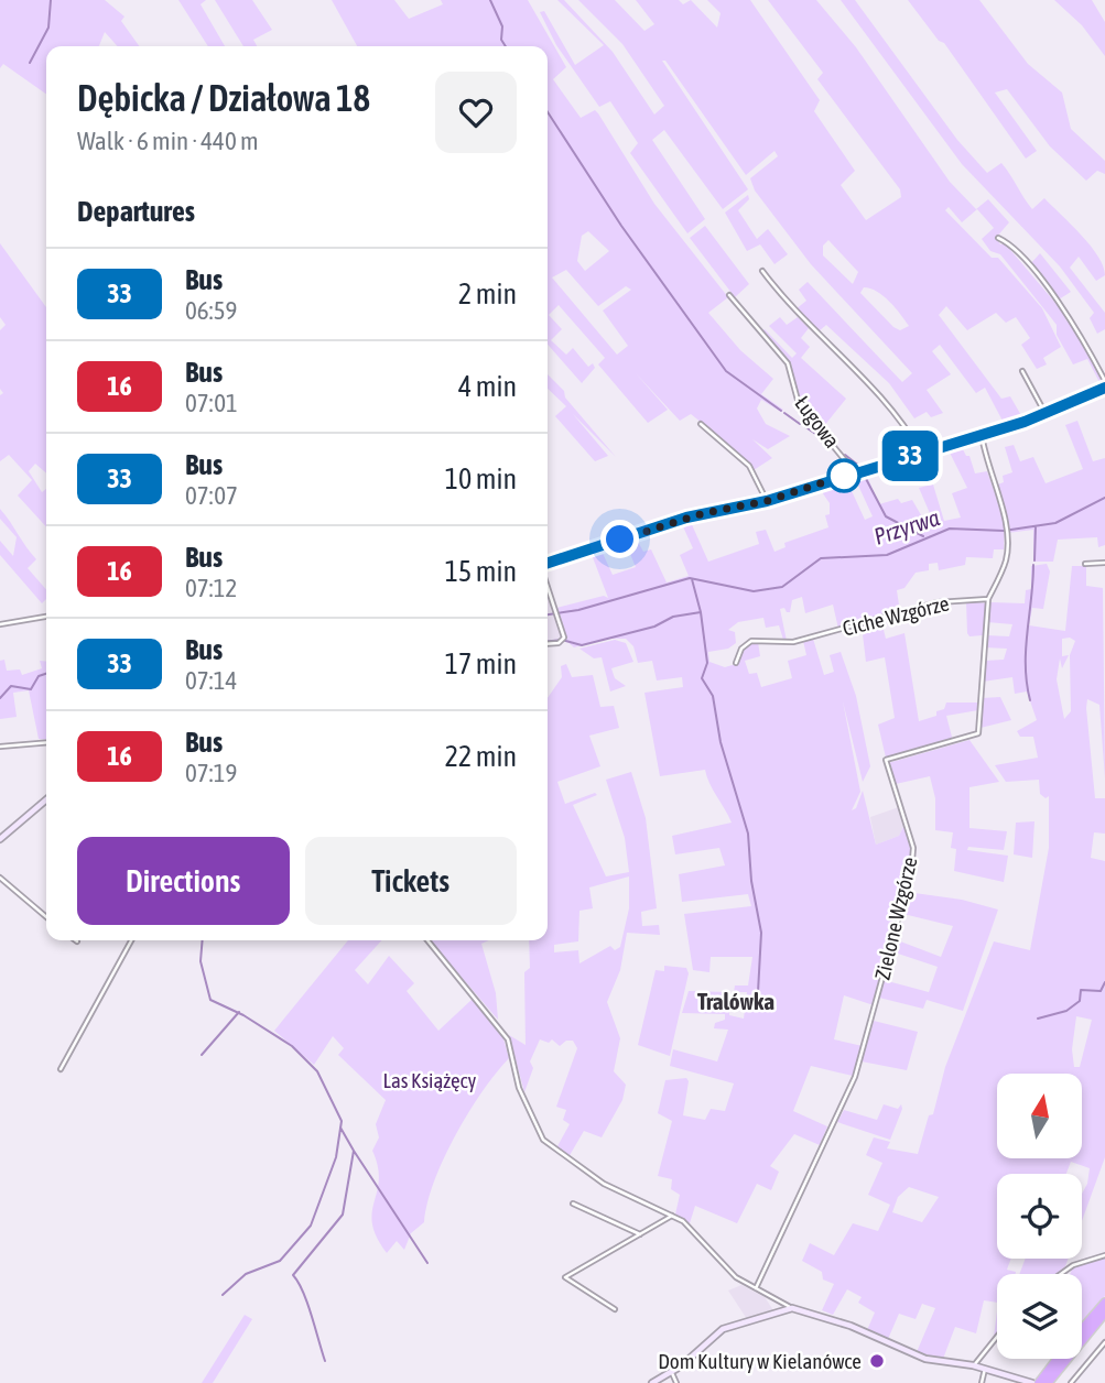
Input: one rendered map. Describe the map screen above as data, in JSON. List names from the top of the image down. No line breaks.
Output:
{"streets":{"street":["Ługowa","Ciche Wzgórze","Zielone Wzgórze"]},"crossings":[["Ciche Wzgórze","Zielone Wzgórze"]],"districts":["Tralówka"],"water":["Przyrwa"],"parks":["Las Książęcy"],"places":["Dom Kultury w Kielanówce"],"lines":["bus line 33"],"north":"top","page":{"on_map":"33","heading":[["Dębicka / Działowa 18","Walk · 6 min · 440 m"],"Departures"],"list":[{"mark":"33","name":"Bus","note":"06:59","value":"2 min"},{"mark":"16","name":"Bus","note":"07:01","value":"4 min"},{"mark":"33","name":"Bus","note":"07:07","value":"10 min"},{"mark":"16","name":"Bus","note":"07:12","value":"15 min"},{"mark":"33","name":"Bus","note":"07:14","value":"17 min"},{"mark":"16","name":"Bus","note":"07:19","value":"22 min"}],"buttons":["Directions","Tickets"]}}
